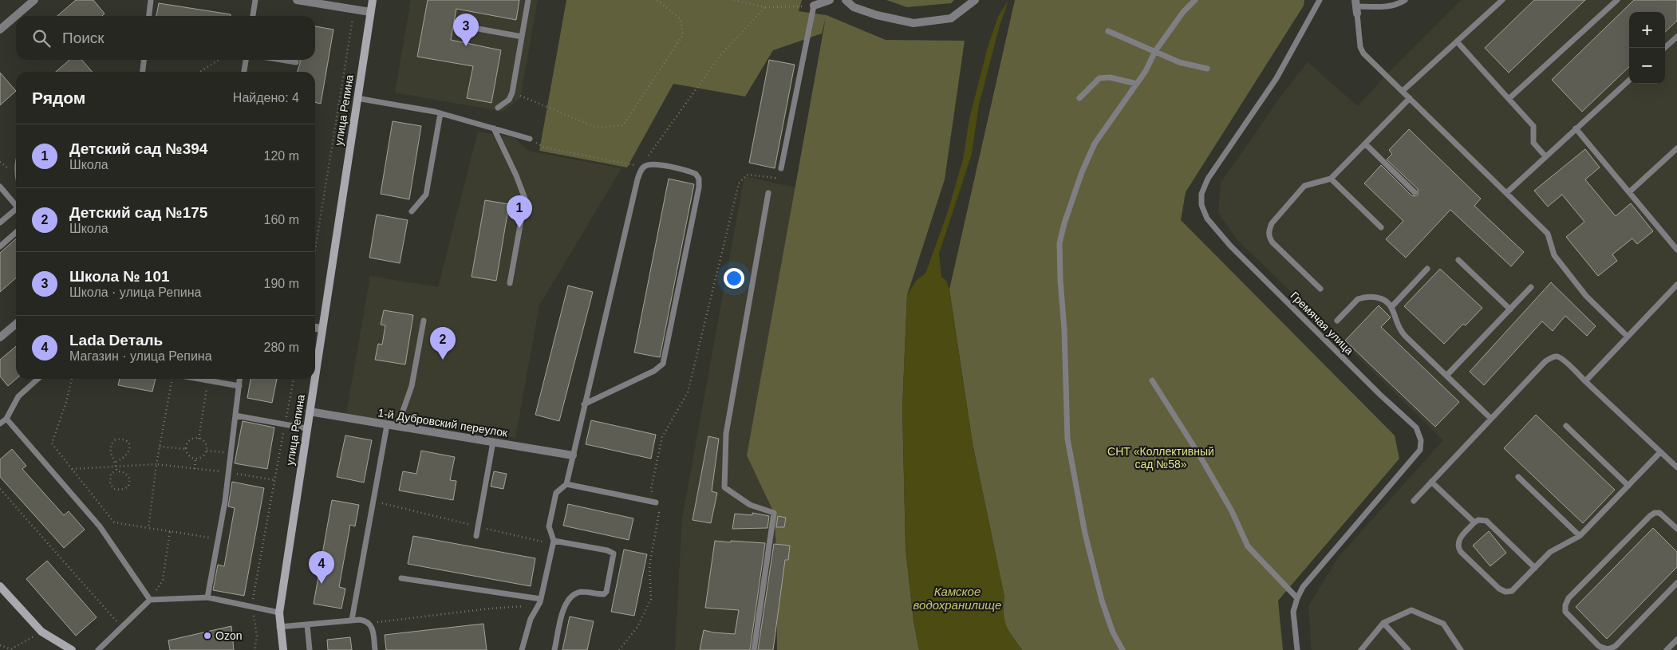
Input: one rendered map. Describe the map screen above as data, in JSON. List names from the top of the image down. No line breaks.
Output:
{"streets":{"main road":["улица Репина"],"street":["1-й Дубровский переулок"],"lane":["Гремячая улица"]},"crossings":[["улица Репина","1-й Дубровский переулок"]],"water":["Камское водохранилище"],"parks":["СНТ «Коллективный сад №58»"],"places":["Ozon"],"page":{"map_buttons":["+","−"],"pins":["3","1","2","4"],"search":"Поиск","heading":["Рядом","Найдено: 4"],"list":[{"mark":"1","name":"Детский сад №394","note":"Школа","value":"120 m"},{"mark":"2","name":"Детский сад №175","note":"Школа","value":"160 m"},{"mark":"3","name":"Школа № 101","note":"Школа · улица Репина","value":"190 m"},{"mark":"4","name":"Lada Dеталь","note":"Магазин · улица Репина","value":"280 m"}]}}
